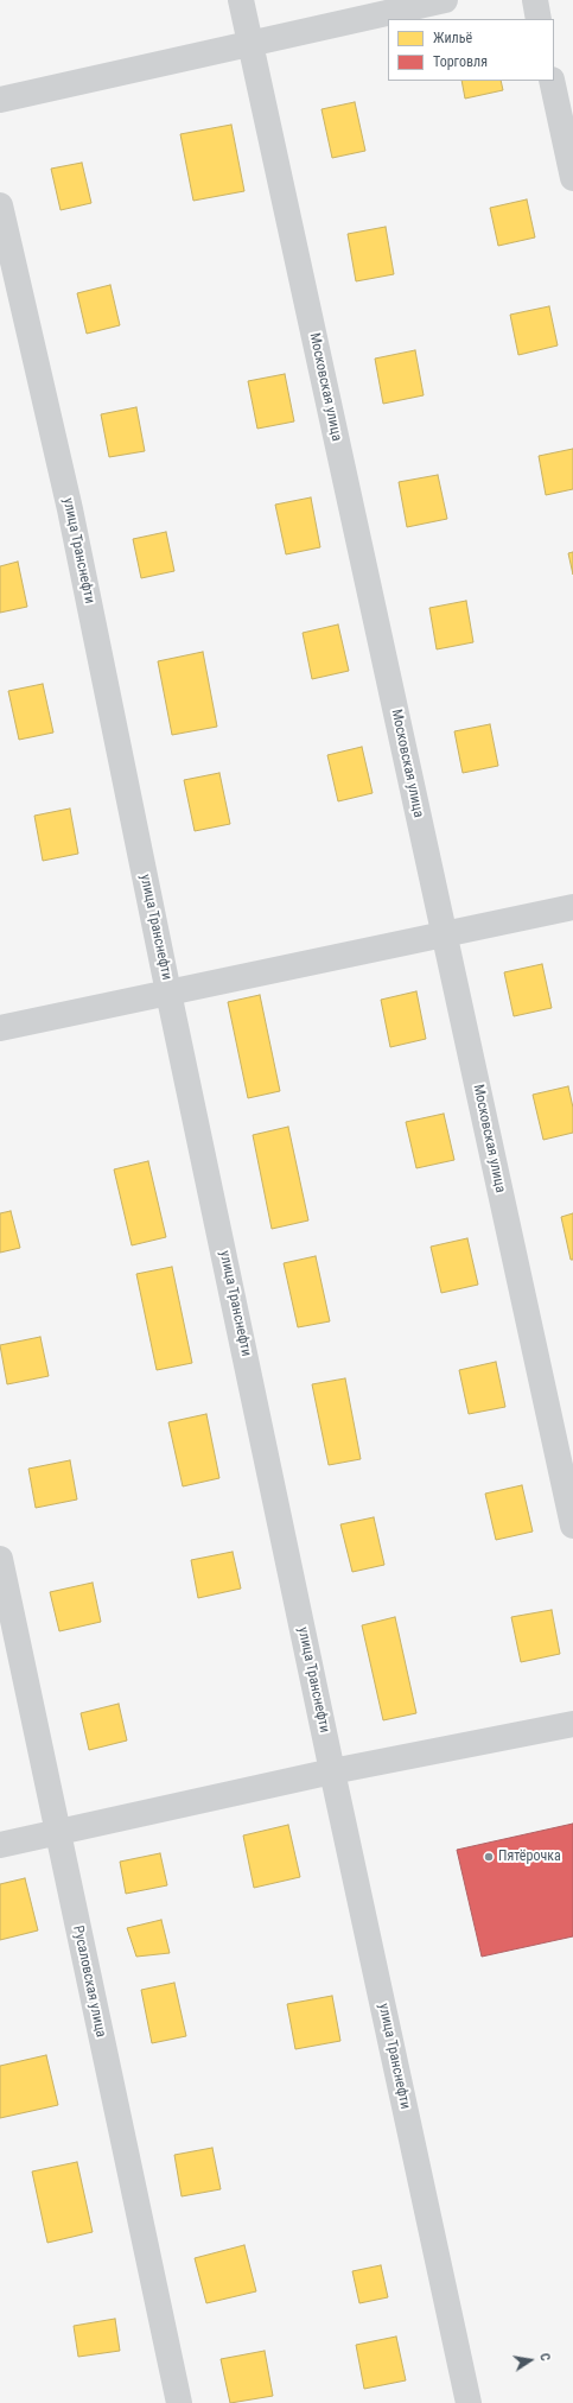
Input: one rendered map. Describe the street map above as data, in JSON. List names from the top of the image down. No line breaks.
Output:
{"streets":{"street":["Московская улица","улица Транснефти","Русаловская улица"]},"places":["Пятёрочка"],"legend":["Жильё","Торговля"],"north":"right"}
